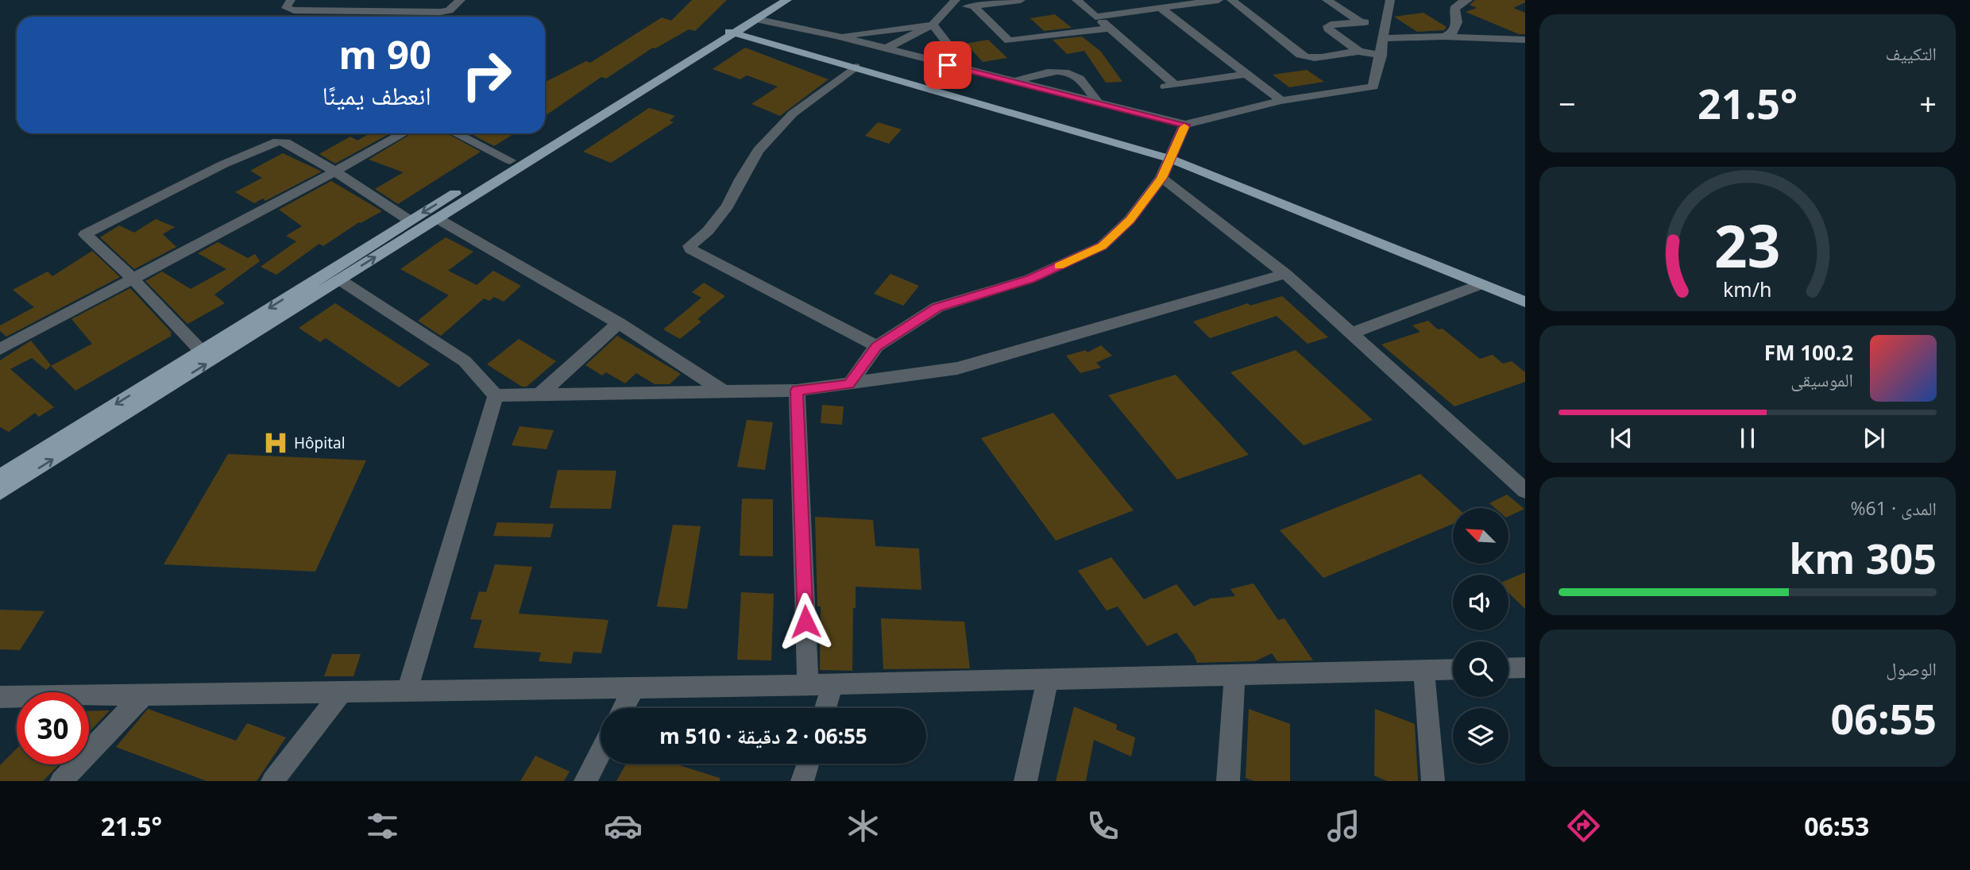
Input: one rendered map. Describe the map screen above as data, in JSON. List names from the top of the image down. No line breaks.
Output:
{"places":{"hospital":["Hôpital"]},"north":"top left","page":{"tile":["التكييف",["المدى · 61%","305 km"],["الوصول","06:55"]],"turn":["90 m","انعطف يمينًا"],"heat":["−","21.5°","+"],"song":["100.2 FM","الموسيقى"],"limit":"30","trip":"06:55 · 2 دقيقة · 510 m","tabs":["06:53","21.5°"],"gauge":["23","km/h"]}}
